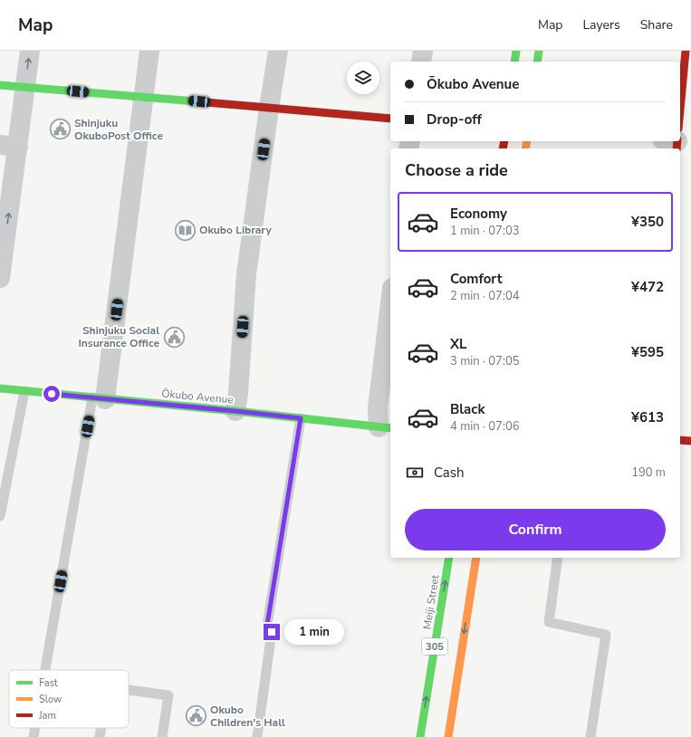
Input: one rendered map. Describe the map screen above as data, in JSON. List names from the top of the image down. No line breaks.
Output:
{"streets":{"main road":["Ōkubo Avenue","Meiji Street","305"]},"places":{"public building":["Shinjuku OkuboPost Office","Shinjuku Social Insurance Office","Okubo Children's Hall"],"library":["Okubo Library"]},"legend":["Fast","Slow","Jam"],"page":{"header":"Map","nav":["Map","Layers","Share"],"banner":["Ōkubo Avenue","Drop-off"],"heading":"Choose a ride","list":[{"name":"Economy","note":"1 min · 07:03","value":"¥350"},{"name":"Comfort","note":"2 min · 07:04","value":"¥472"},{"name":"XL","note":"3 min · 07:05","value":"¥595"},{"name":"Black","note":"4 min · 07:06","value":"¥613"}],"pay":["Cash","190 m"],"buttons":"Confirm","bubble":"1 min"}}
